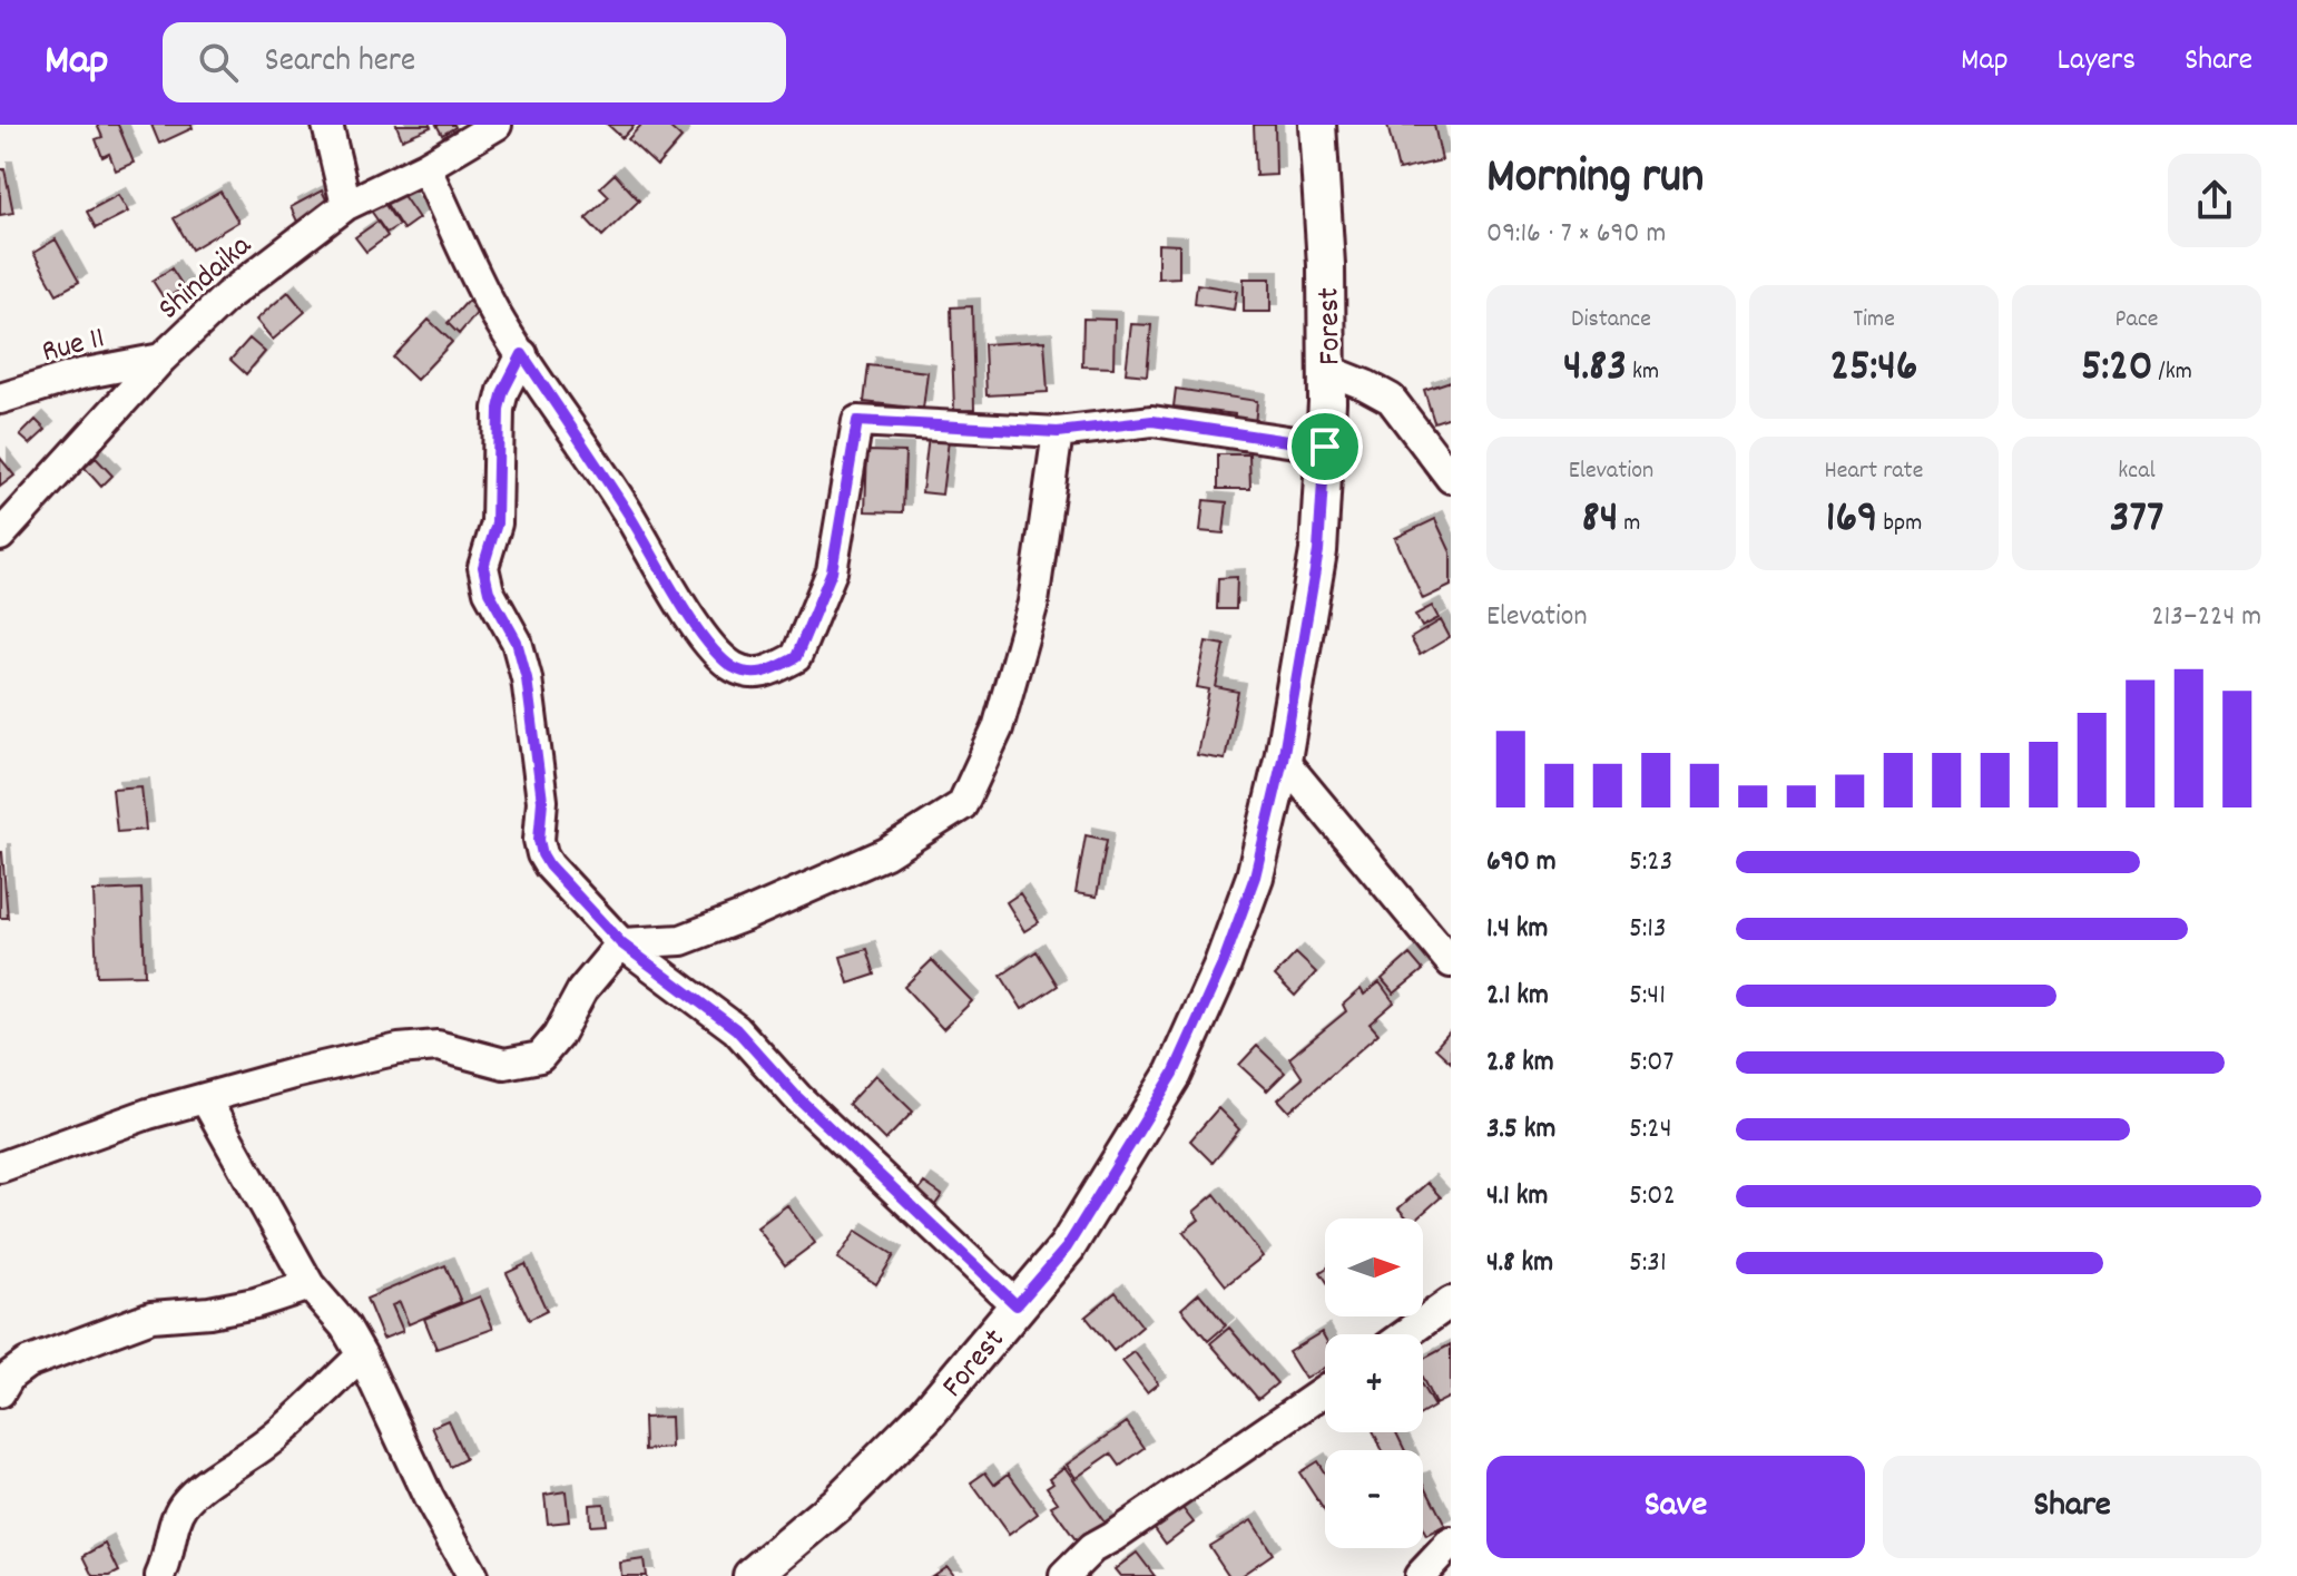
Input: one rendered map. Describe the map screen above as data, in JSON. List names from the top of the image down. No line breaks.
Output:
{"streets":{"street":["Shindaika","Forest","Rue 11"]},"crossings":[["Shindaika","Rue 11"]],"north":"right","page":{"header":"Map","search":"Search here","nav":["Map","Layers","Share"],"heading":["Morning run","09:16 · 7 × 690 m"],"stats":[["Distance","4.83 km"],["Time","25:46"],["Pace","5:20 /km"],["Elevation","84 m"],["Heart rate","169 bpm"],["kcal","377"]],"chart":["Elevation","213–224 m"],"list":[{"name":"690 m","note":"5:23"},{"name":"1.4 km","note":"5:13"},{"name":"2.1 km","note":"5:41"},{"name":"2.8 km","note":"5:07"},{"name":"3.5 km","note":"5:24"},{"name":"4.1 km","note":"5:02"},{"name":"4.8 km","note":"5:31"}],"map_buttons":["+","−"],"buttons":["Save","Share"]}}
